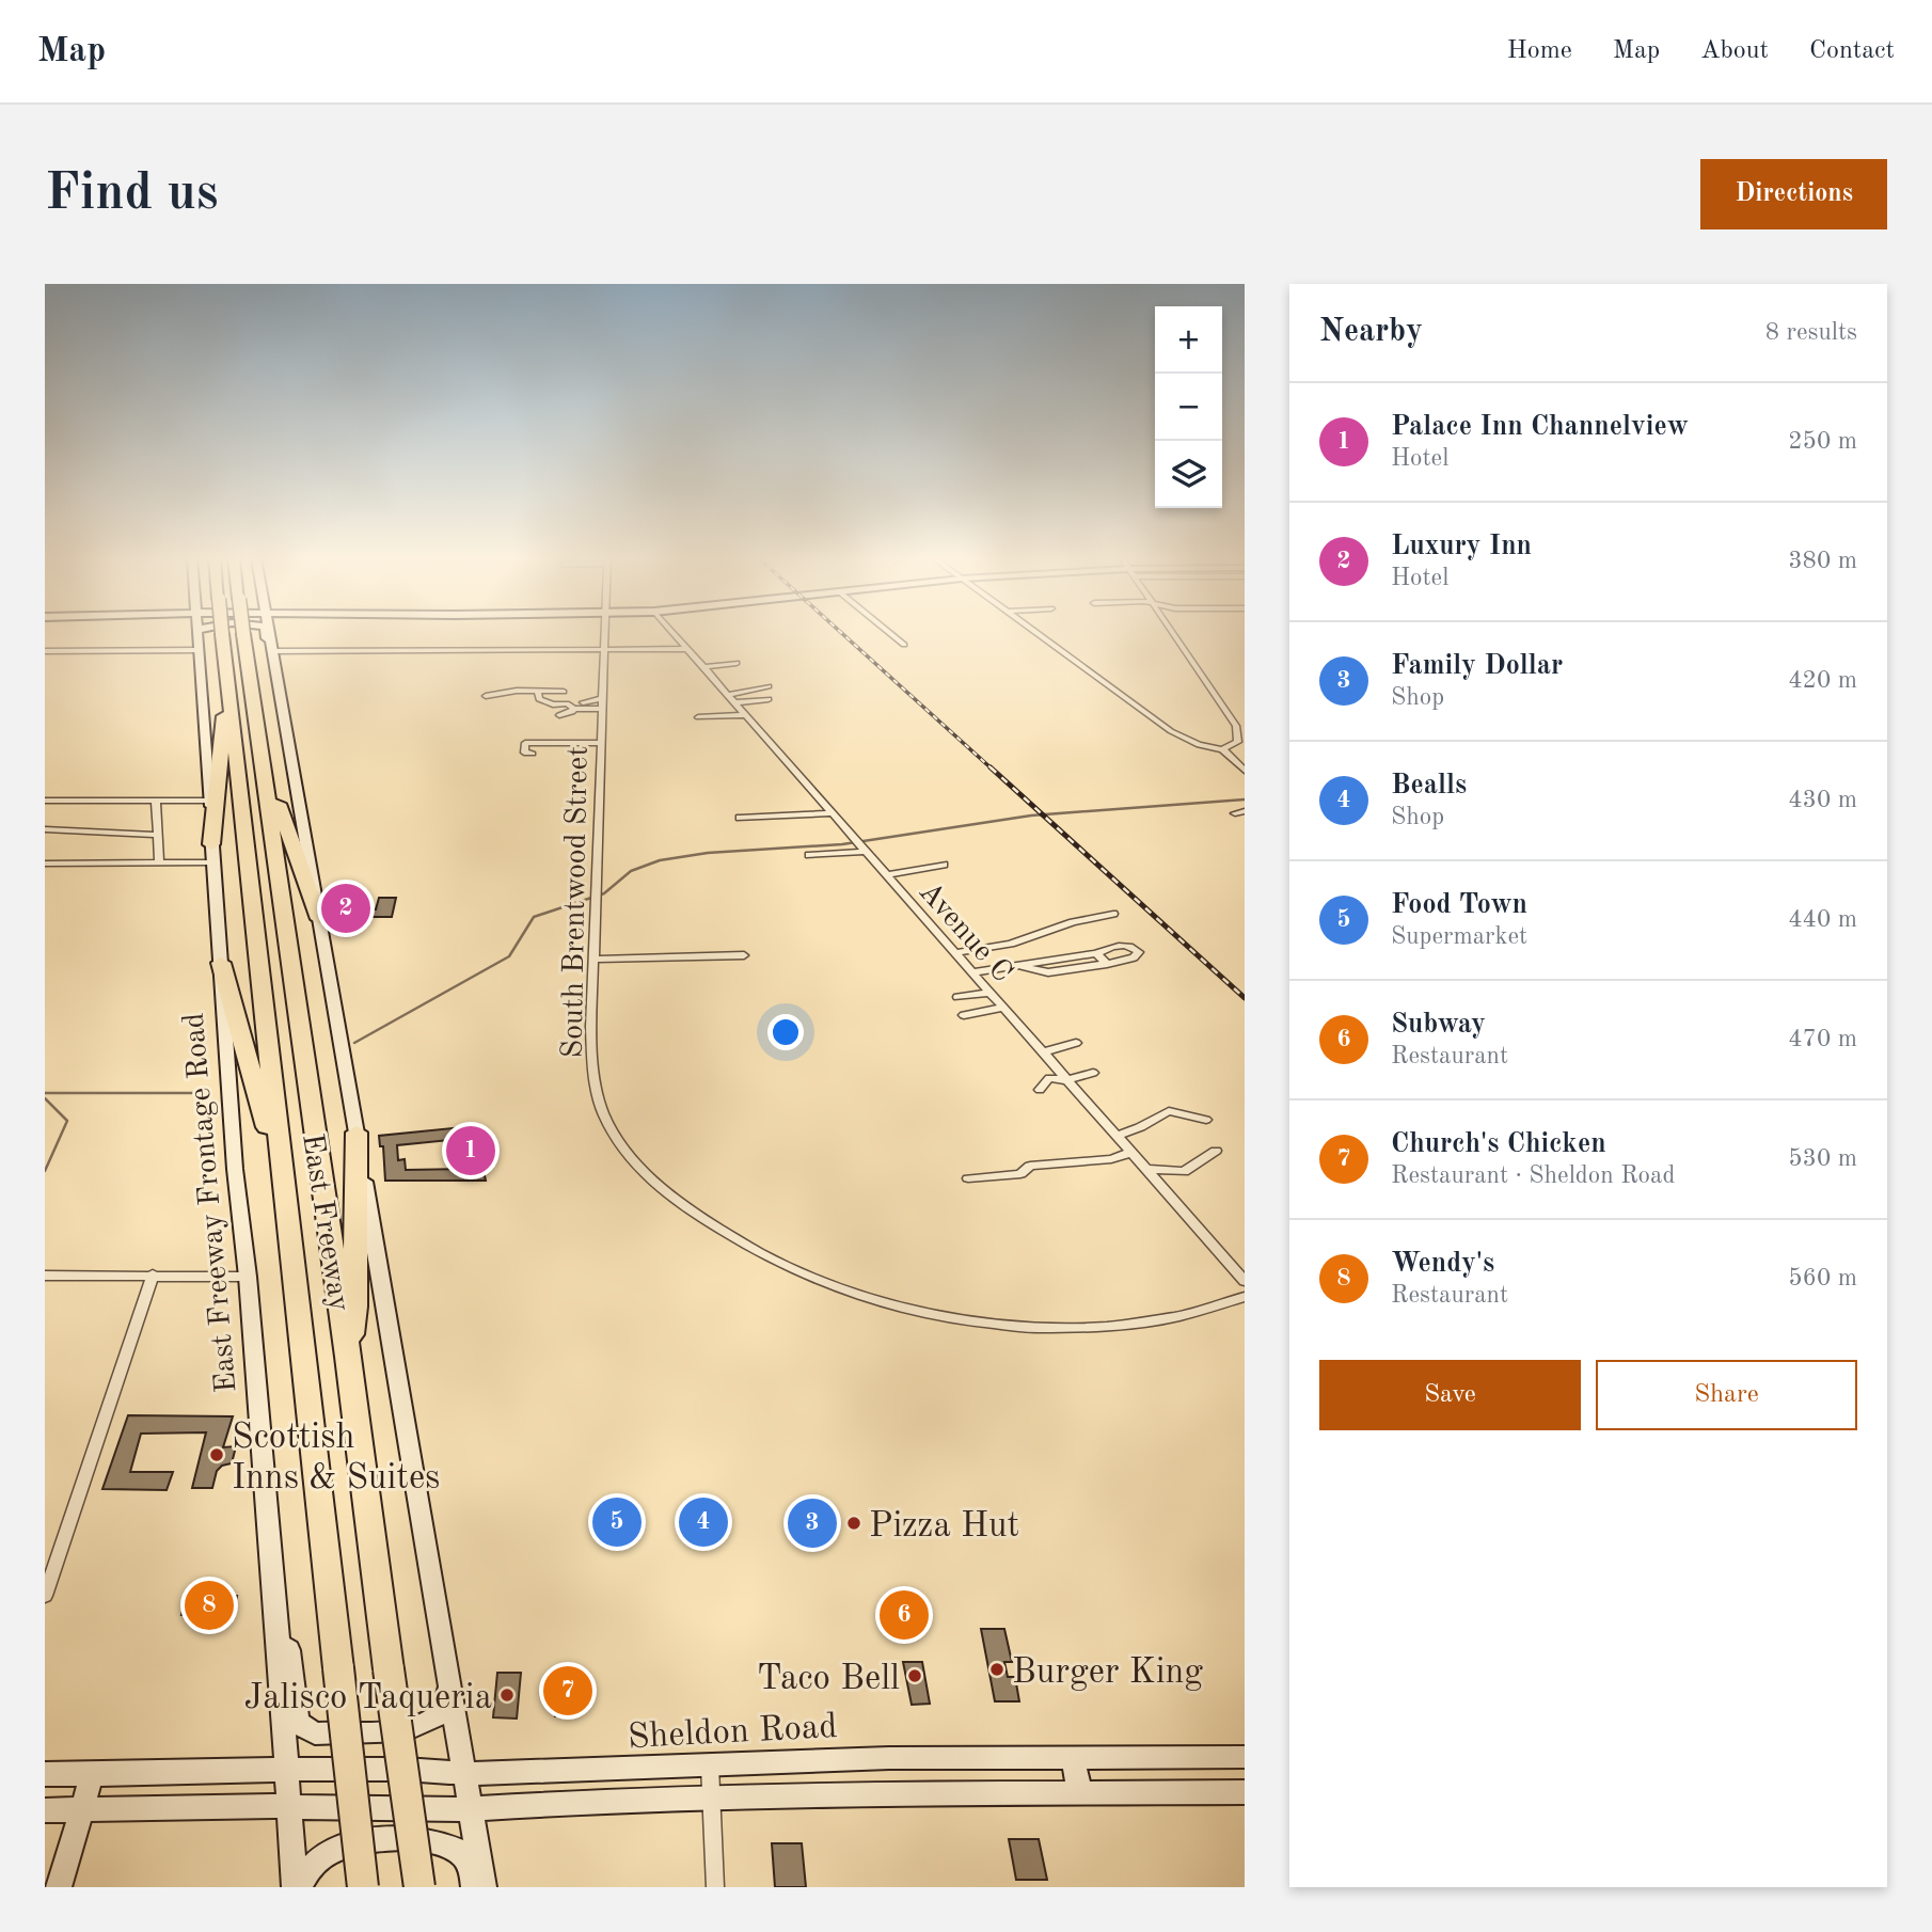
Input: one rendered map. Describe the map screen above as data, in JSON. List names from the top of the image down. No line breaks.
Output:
{"streets":{"highway":["East Freeway"],"main road":["East Freeway Frontage Road","Sheldon Road"],"street":["South Brentwood Street","Avenue C"]},"crossings":[["East Freeway Frontage Road","Sheldon Road"]],"places":["Scottish Inns & Suites","Pizza Hut","Burger King","Taco Bell","Jalisco Taqueria"],"page":{"header":"Map","nav":["Home","Map","About","Contact"],"buttons":["Directions",["Save","Share"]],"title":"Find us","heading":["Nearby","8 results"],"map_buttons":["+","−"],"list":[{"mark":"1","name":"Palace Inn Channelview","note":"Hotel","value":"250 m"},{"mark":"2","name":"Luxury Inn","note":"Hotel","value":"380 m"},{"mark":"3","name":"Family Dollar","note":"Shop","value":"420 m"},{"mark":"4","name":"Bealls","note":"Shop","value":"430 m"},{"mark":"5","name":"Food Town","note":"Supermarket","value":"440 m"},{"mark":"6","name":"Subway","note":"Restaurant","value":"470 m"},{"mark":"7","name":"Church's Chicken","note":"Restaurant · Sheldon Road","value":"530 m"},{"mark":"8","name":"Wendy's","note":"Restaurant","value":"560 m"}],"pins":["2","1","4","5","3","8","6","7"]}}
